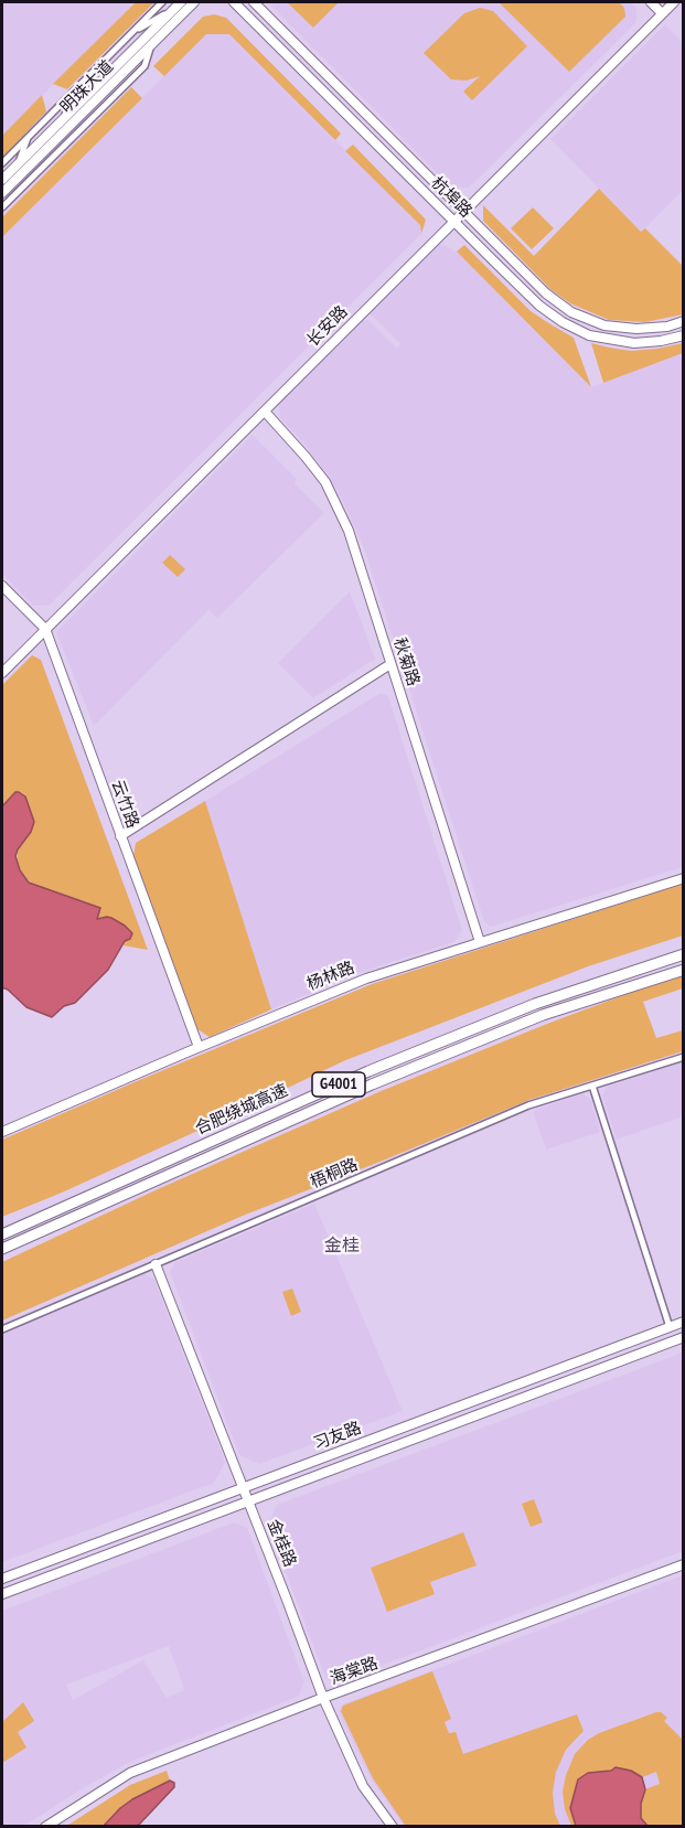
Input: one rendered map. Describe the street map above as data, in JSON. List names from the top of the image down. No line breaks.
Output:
{"streets":{"highway":["G4001","合肥绕城高速"],"main road":["习友路"],"street":["明珠大道","杭埠路","长安路","秋菊路","云竹路","杨林路","梧桐路","金桂路","海棠路"]},"crossings":[["杭埠路","长安路"],["长安路","秋菊路"],["长安路","云竹路"],["秋菊路","杨林路"],["云竹路","杨林路"],["梧桐路","金桂路"],["习友路","金桂路"],["金桂路","海棠路"]],"districts":["金桂"]}
